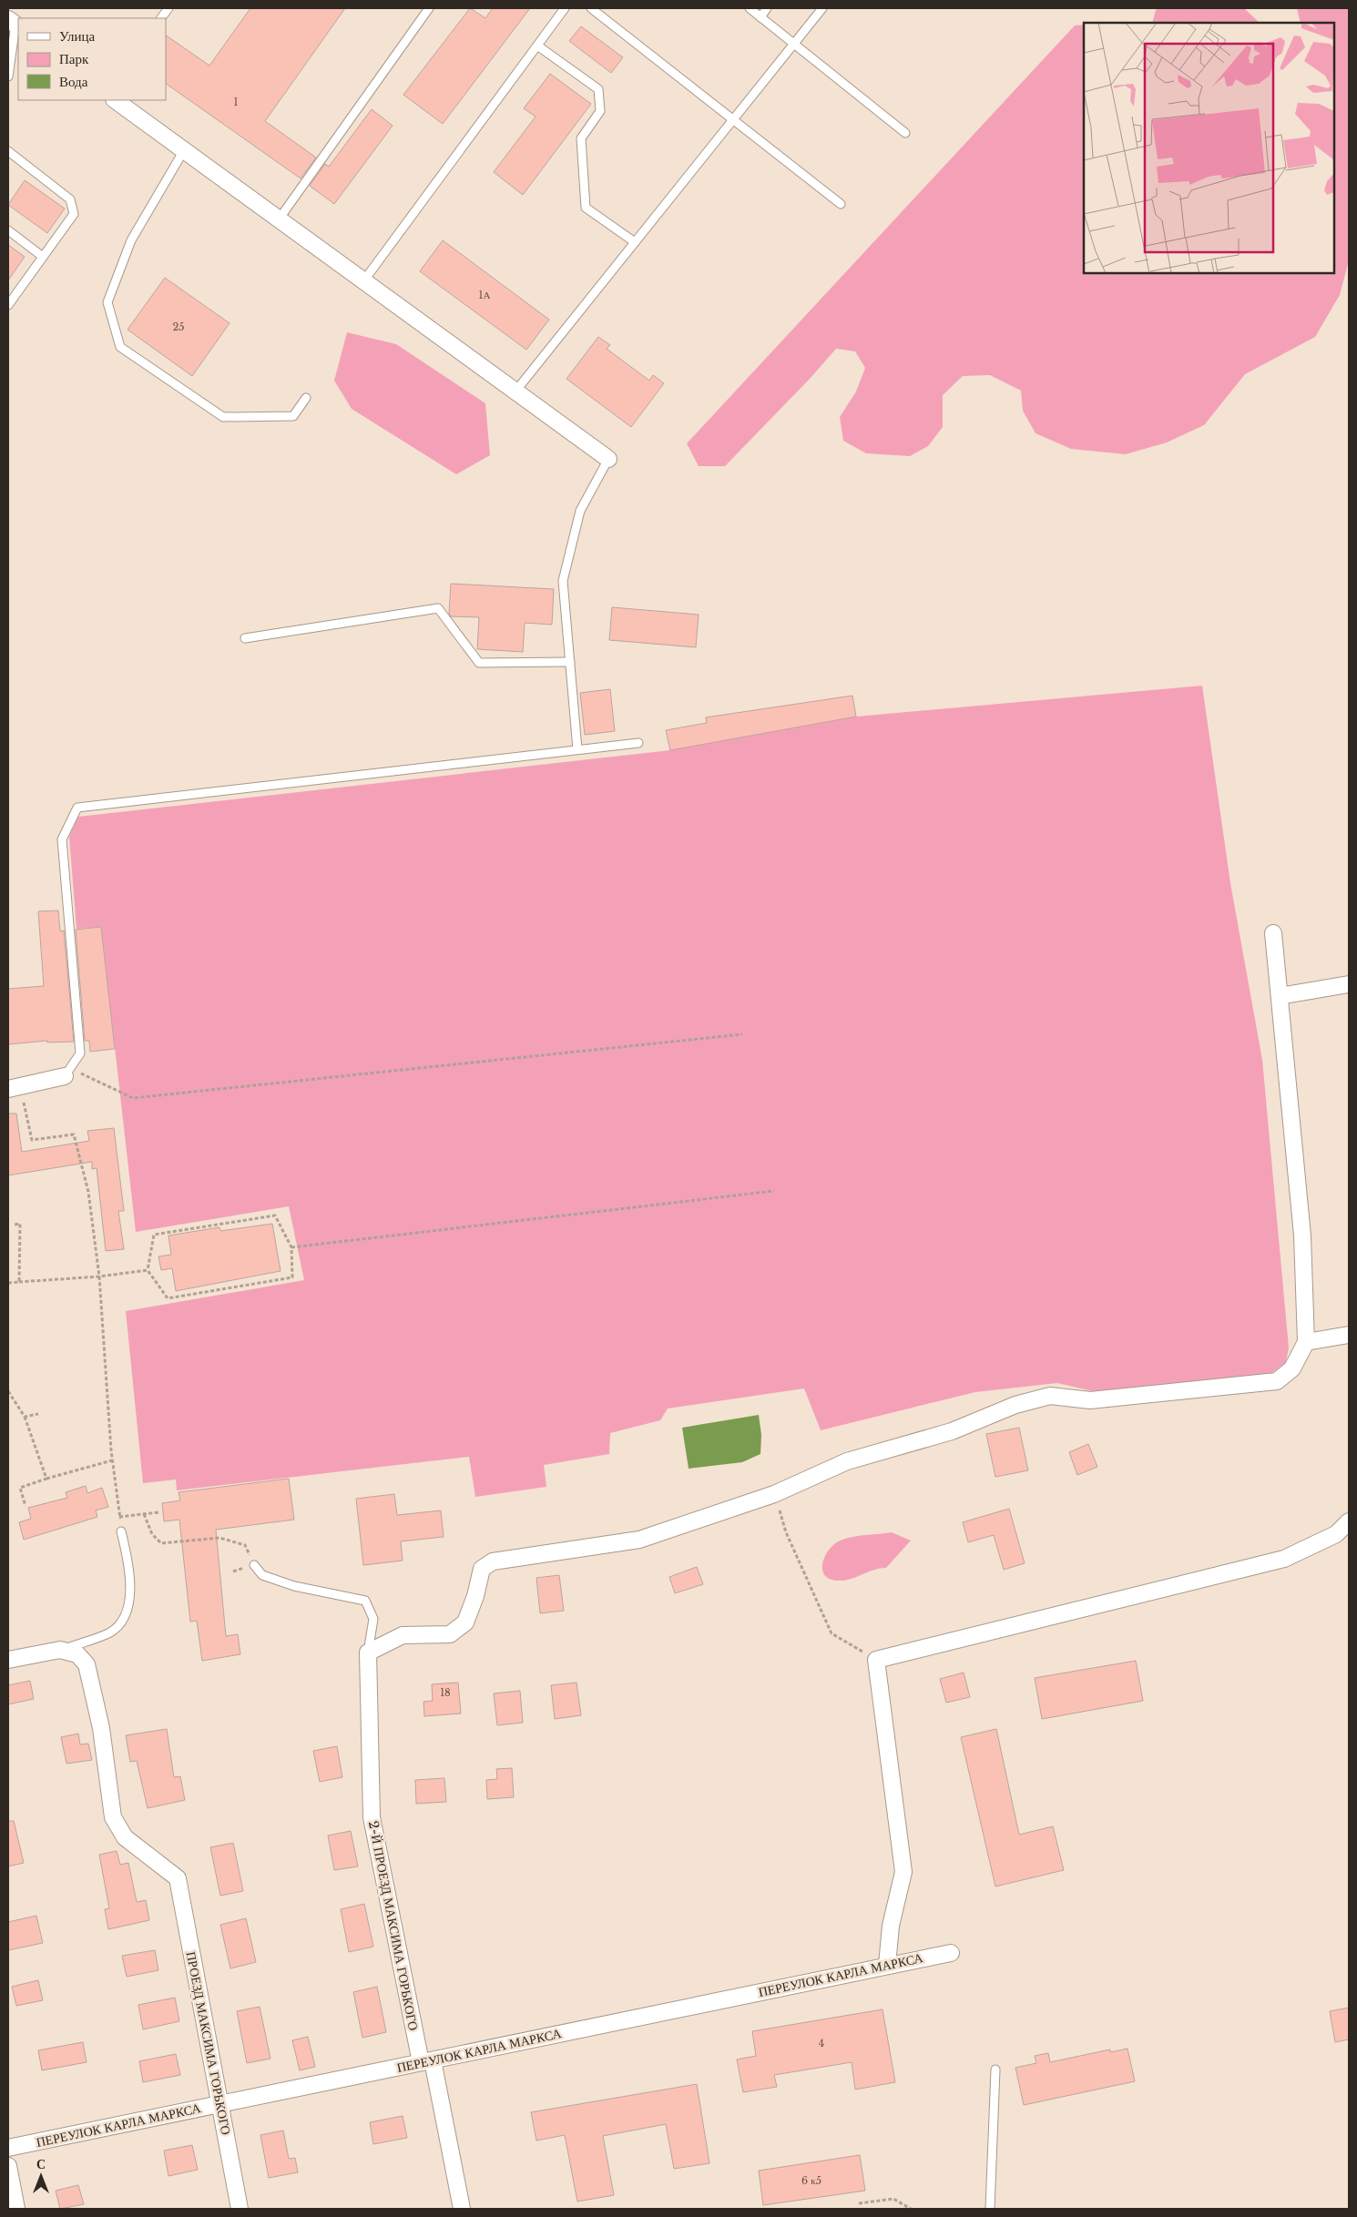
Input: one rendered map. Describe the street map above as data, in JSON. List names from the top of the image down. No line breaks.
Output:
{"streets":{"street":["2-Й ПРОЕЗД МАКСИМА ГОРЬКОГО","ПЕРЕУЛОК КАРЛА МАРКСА","ПРОЕЗД МАКСИМА ГОРЬКОГО"]},"crossings":[["2-Й ПРОЕЗД МАКСИМА ГОРЬКОГО","ПЕРЕУЛОК КАРЛА МАРКСА"],["ПЕРЕУЛОК КАРЛА МАРКСА","ПРОЕЗД МАКСИМА ГОРЬКОГО"]],"house_numbers":["1","1А","25","18","4","6 к5"],"legend":["Улица","Парк","Вода"],"north":"top"}
